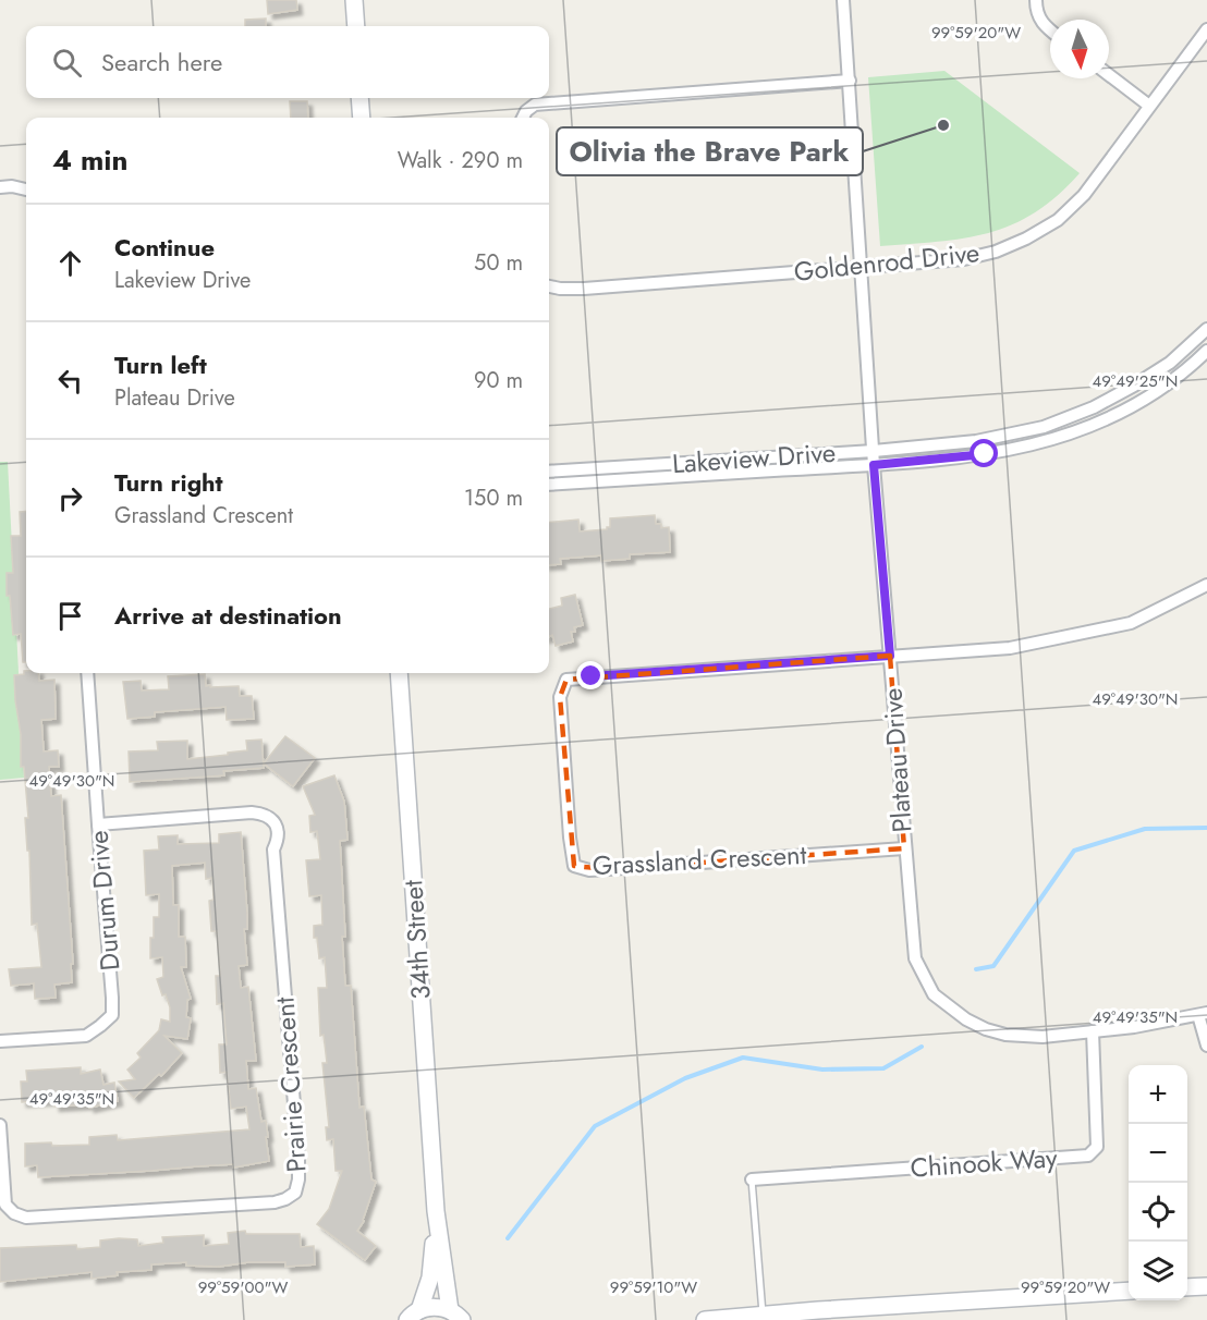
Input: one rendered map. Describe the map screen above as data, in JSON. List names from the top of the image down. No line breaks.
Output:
{"streets":{"street":["Goldenrod Drive","Lakeview Drive","Plateau Drive","Grassland Crescent","Durum Drive","34th Street","Prairie Crescent","Chinook Way"]},"crossings":[["Goldenrod Drive","Plateau Drive"],["Lakeview Drive","Plateau Drive"],["Plateau Drive","Grassland Crescent"],["Plateau Drive","Chinook Way"],["Durum Drive","Prairie Crescent"]],"places":["Olivia the Brave Park"],"north":"bottom","page":{"search":"Search here","heading":["4 min","Walk · 290 m"],"list":[["Continue","Lakeview Drive","50 m"],["Turn left","Plateau Drive","90 m"],["Turn right","Grassland Crescent","150 m"],"Arrive at destination"],"map_buttons":["+","−"]},"coordinates":["99°59'20\"W","49°49'25\"N","49°49'30\"N","49°49'35\"N","99°59'00\"W","99°59'10\"W"]}
